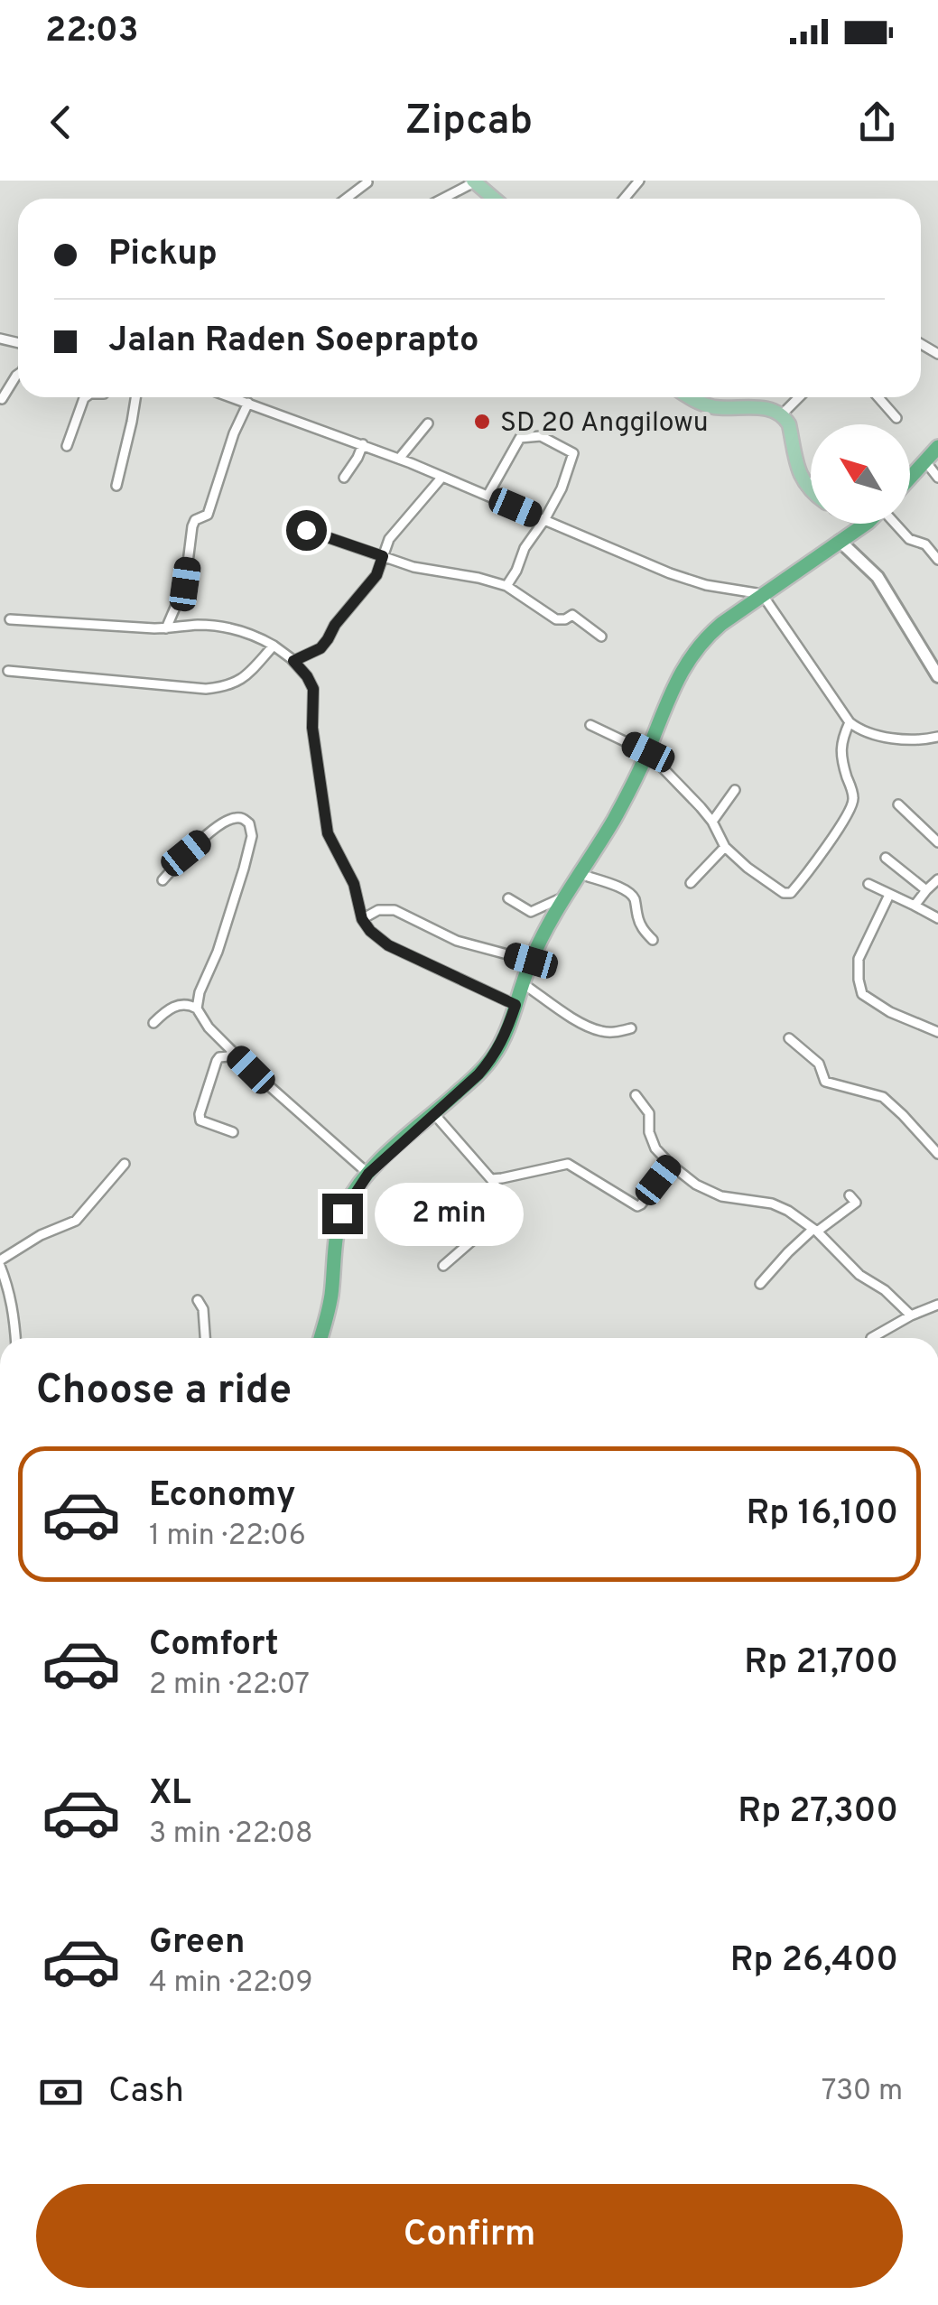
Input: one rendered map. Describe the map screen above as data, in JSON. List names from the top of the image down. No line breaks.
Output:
{"places":["SD 20 Anggilowu"],"north":"top left","page":{"status":"22:03","header":"Zipcab","banner":["Pickup","Jalan Raden Soeprapto"],"bubble":"2 min","heading":"Choose a ride","list":[{"name":"Economy","note":"1 min · 22:06","value":"Rp 16,100"},{"name":"Comfort","note":"2 min · 22:07","value":"Rp 21,700"},{"name":"XL","note":"3 min · 22:08","value":"Rp 27,300"},{"name":"Green","note":"4 min · 22:09","value":"Rp 26,400"}],"pay":["Cash","730 m"],"buttons":"Confirm"}}
